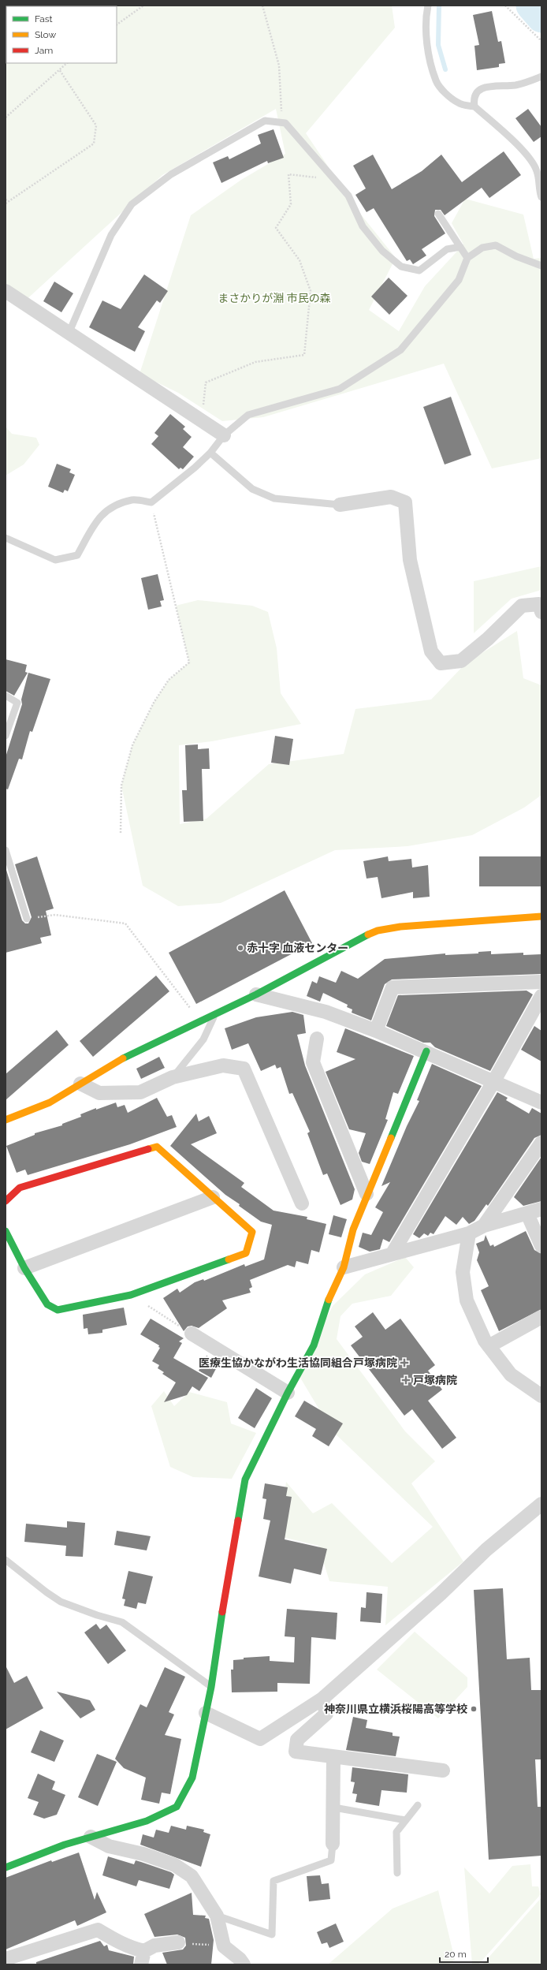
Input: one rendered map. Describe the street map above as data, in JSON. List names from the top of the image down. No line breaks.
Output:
{"parks":["まさかりが淵 市民の森"],"places":{"other":["赤十字 血液センター","神奈川県立横浜桜陽高等学校"],"health":["医療生協かながわ生活協同組合戸塚病院","戸塚病院"]},"legend":["Fast","Slow","Jam"],"scale_bar":"20 m"}
